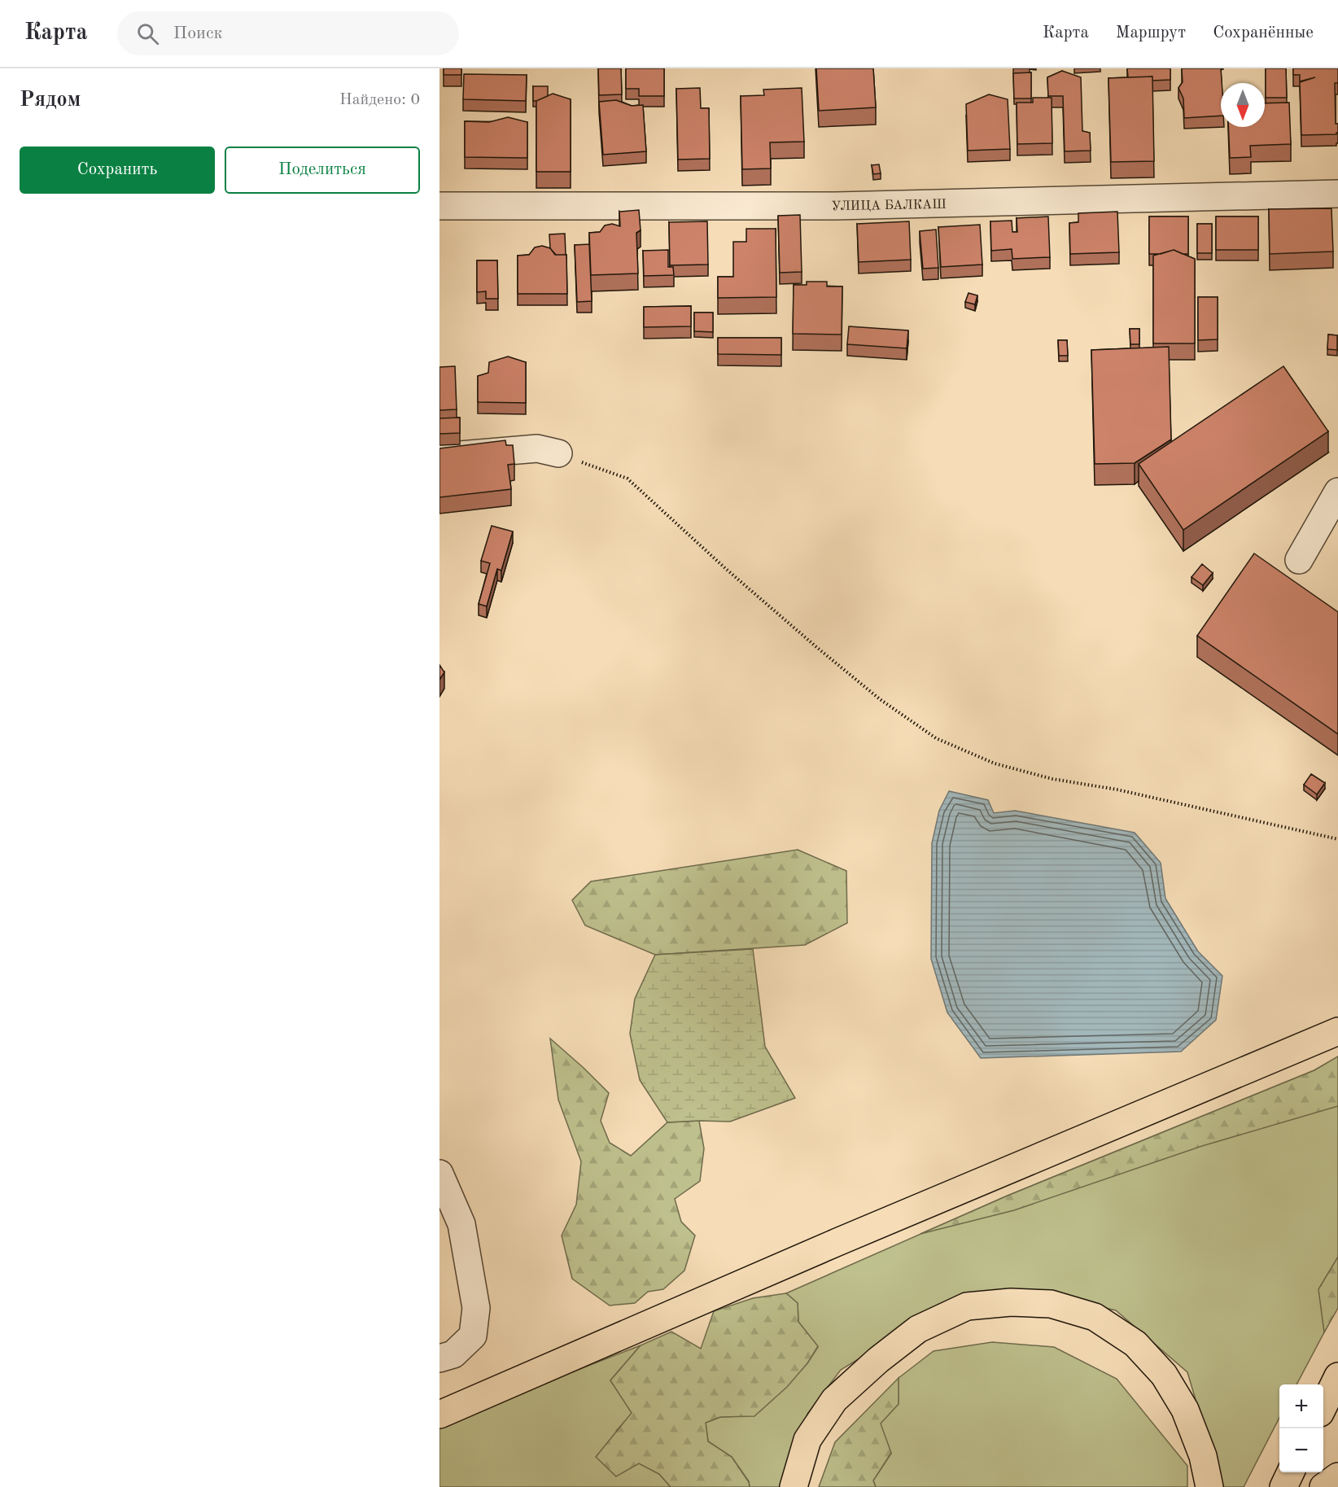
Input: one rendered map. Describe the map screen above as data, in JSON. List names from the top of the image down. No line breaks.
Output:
{"streets":{"street":["УЛИЦА БАЛКАШ"]},"north":"bottom","page":{"header":"Карта","search":"Поиск","nav":["Карта","Маршрут","Сохранённые"],"heading":["Рядом","Найдено: 0"],"buttons":["Сохранить","Поделиться"],"map_buttons":["+","−"]}}
